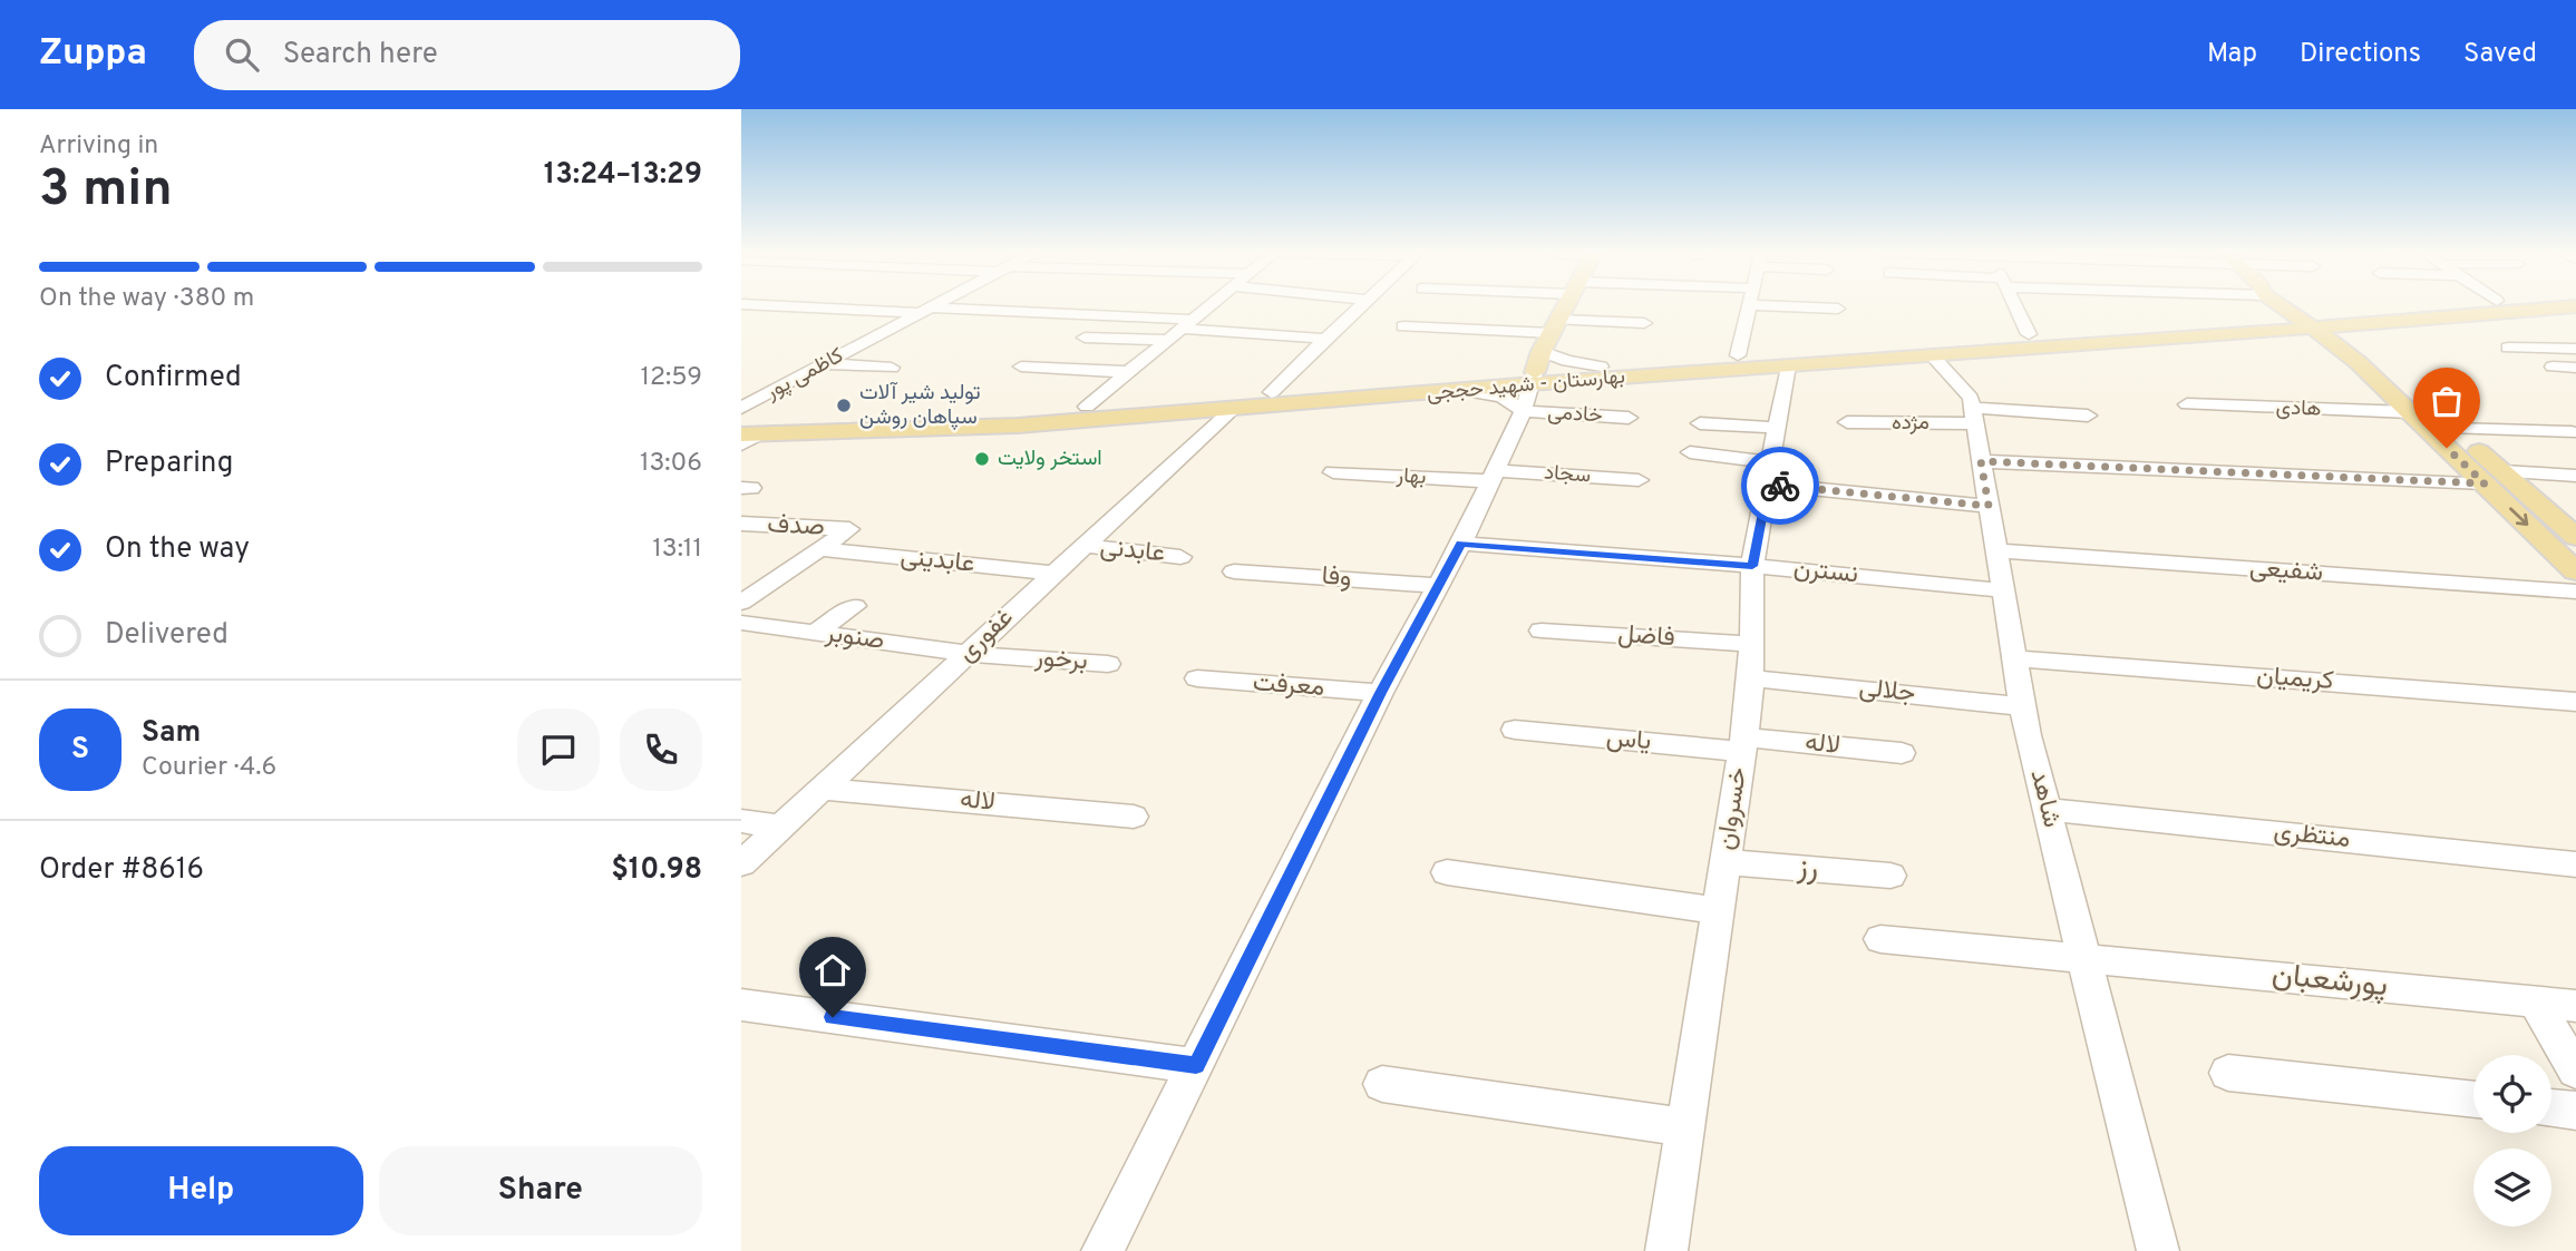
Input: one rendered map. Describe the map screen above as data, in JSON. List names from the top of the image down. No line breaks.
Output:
{"streets":{"main road":["بهارستان - شهید حججی"],"street":["کاظمی پور","هادی","خادمی","مژده","سجاد","بهار","صدف","عابدنی","عابدینی","شفیعی","نسترن","وفا","غفوری","فاضل","صنوبر","برخور","کریمیان","معرفت","جلالی","یاس","لاله","شاهد","خسروان","منتظری","رز","پورشعبان"]},"crossings":[["بهارستان - شهید حججی","خادمی"],["بهارستان - شهید حججی","غفوری"],["بهارستان - شهید حججی","شاهد"],["بهارستان - شهید حججی","خسروان"],["مژده","شاهد"],["سجاد","بهار"],["عابدنی","غفوری"],["عابدینی","غفوری"],["شفیعی","شاهد"],["نسترن","شاهد"],["نسترن","خسروان"],["غفوری","صنوبر"],["غفوری","برخور"],["غفوری","لاله"],["فاضل","خسروان"],["صنوبر","برخور"],["کریمیان","شاهد"],["جلالی","شاهد"],["جلالی","خسروان"],["یاس","لاله"],["یاس","خسروان"],["لاله","خسروان"],["شاهد","منتظری"],["شاهد","پورشعبان"],["خسروان","رز"]],"places":["تولید شیر آلات سپاهان روشن","استخر ولایت"],"page":{"header":"Zuppa","search":"Search here","nav":["Map","Directions","Saved"],"heading":["3 min","Arriving in","13:24–13:29"],"panel":["Sam","Courier · 4.6","Order #8616","$10.98"],"bar":"On the way · 380 m","list":[["Confirmed","12:59"],["Preparing","13:06"],["On the way","13:11"],"Delivered"],"round":"S","buttons":["Help","Share"]}}
